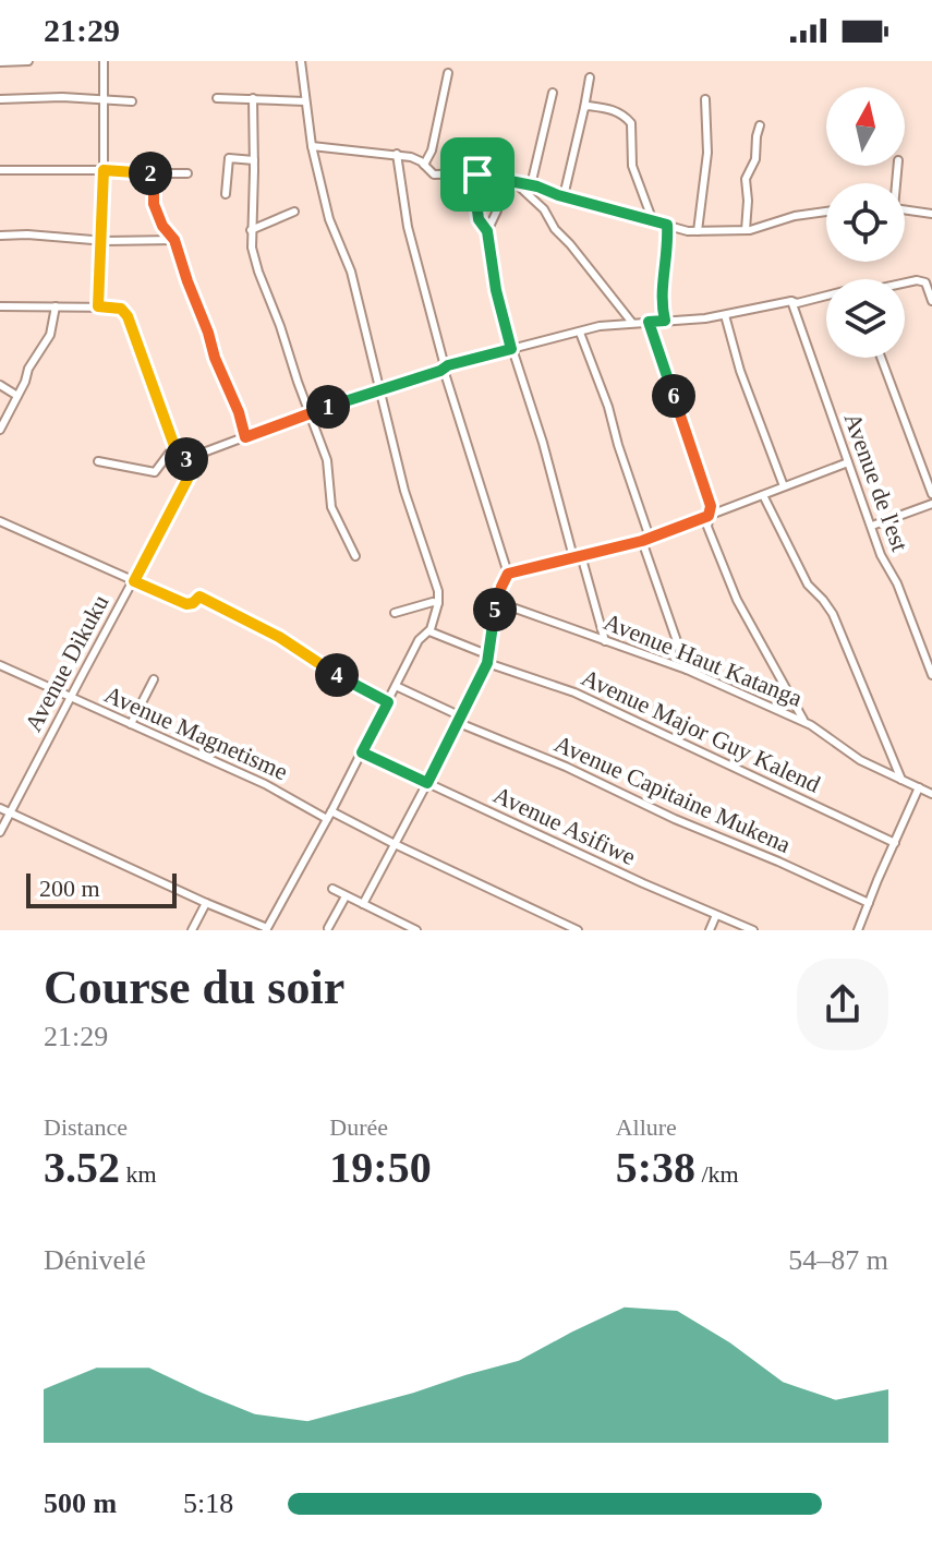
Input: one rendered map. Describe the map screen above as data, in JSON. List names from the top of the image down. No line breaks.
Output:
{"streets":{"street":["Avenue de l'est","Avenue Haut Katanga","Avenue Dikuku","Avenue Major Guy Kalend","Avenue Magnetisme","Avenue Capitaine Mukena","Avenue Asifiwe"]},"crossings":[["Avenue Dikuku","Avenue Magnetisme"]],"scale_bar":"200 m","north":"top","page":{"status":"21:29","pins":["2","6","1","3","5","4"],"scale":"200 m","heading":["Course du soir","21:29"],"stats":[["Distance","3.52 km"],["Durée","19:50"],["Allure","5:38 /km"]],"chart":["Dénivelé","54–87 m"],"list":[{"name":"500 m","note":"5:18"}]}}
